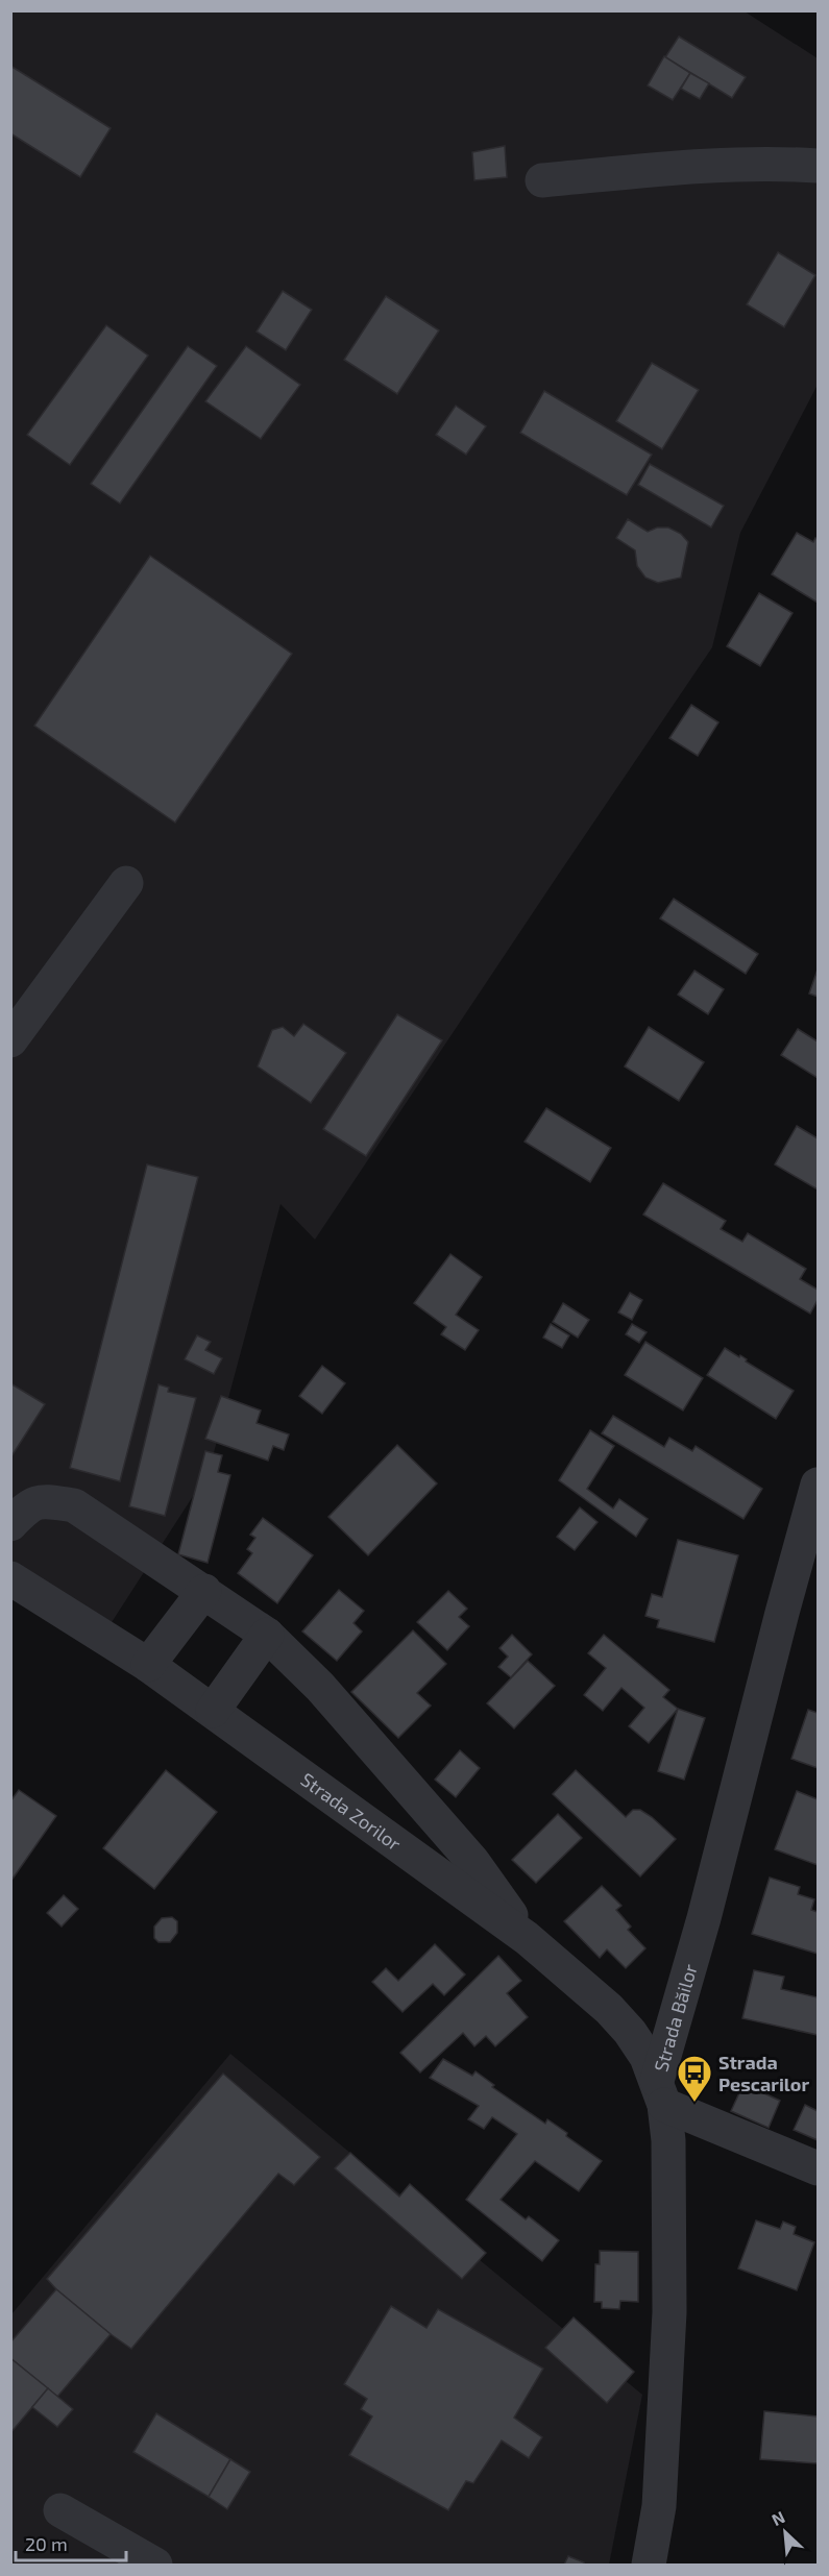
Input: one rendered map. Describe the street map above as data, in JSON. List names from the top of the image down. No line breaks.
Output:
{"streets":{"street":["Strada Zorilor","Strada Băilor"]},"crossings":[["Strada Zorilor","Strada Băilor"]],"places":{"bus stop":["Strada Pescarilor"]},"scale_bar":"20 m","north":"top left"}
